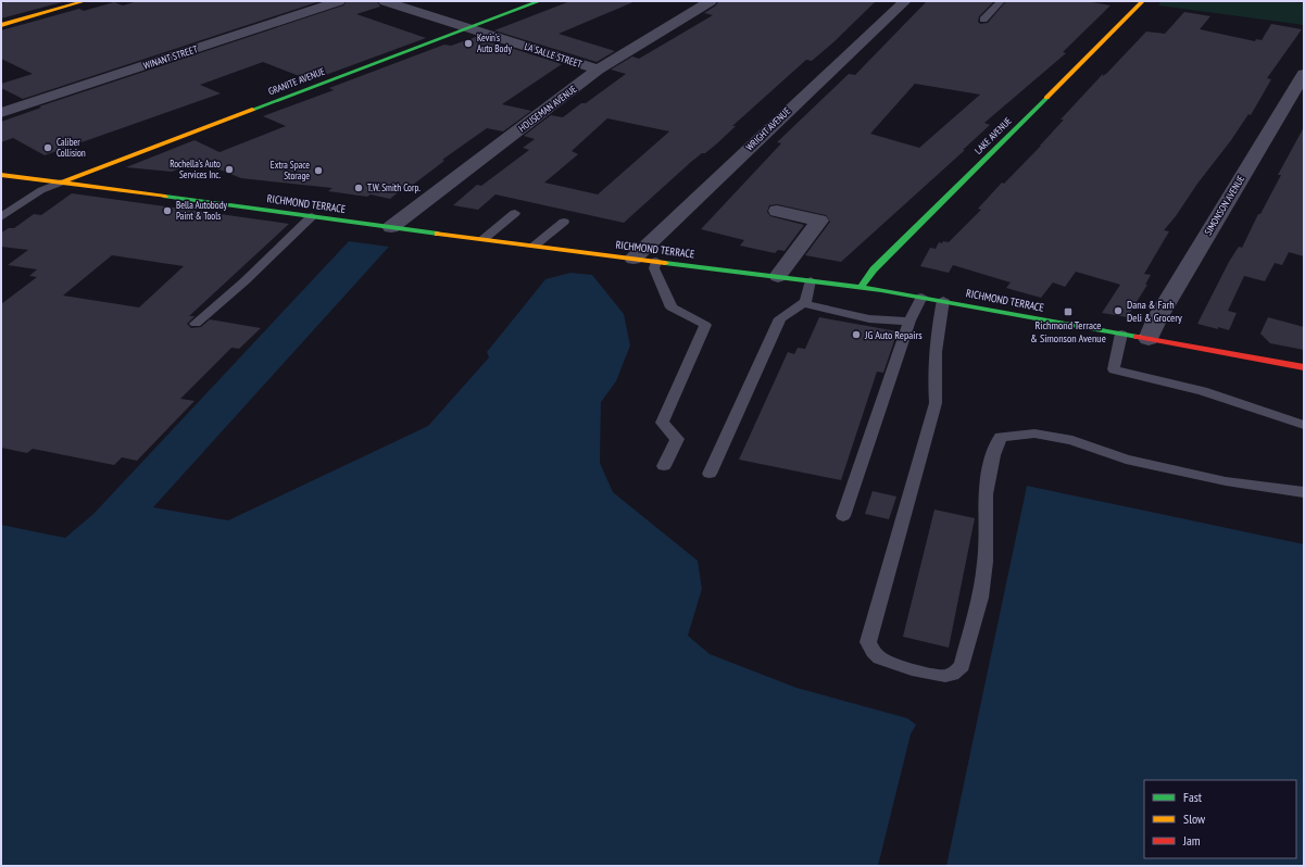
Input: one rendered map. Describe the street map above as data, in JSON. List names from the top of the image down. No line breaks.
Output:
{"streets":{"street":["LA SALLE STREET","WINANT STREET","GRANITE AVENUE","HOUSEMAN AVENUE","WRIGHT AVENUE","LAKE AVENUE","RICHMOND TERRACE","SIMONSON AVENUE"]},"crossings":[["LA SALLE STREET","GRANITE AVENUE"],["LA SALLE STREET","HOUSEMAN AVENUE"],["GRANITE AVENUE","RICHMOND TERRACE"],["HOUSEMAN AVENUE","RICHMOND TERRACE"],["WRIGHT AVENUE","RICHMOND TERRACE"],["LAKE AVENUE","RICHMOND TERRACE"],["RICHMOND TERRACE","SIMONSON AVENUE"]],"places":{"other":["Kevin’s Auto Body","Caliber Collision","Rochella's Auto Services Inc.","Extra Space Storage","T.W. Smith Corp.","Bella Autobody Paint & Tools","Dana & Farh Deli & Grocery","JG Auto Repairs"],"transit":["Richmond Terrace & Simonson Avenue"]},"legend":["Fast","Slow","Jam"]}
